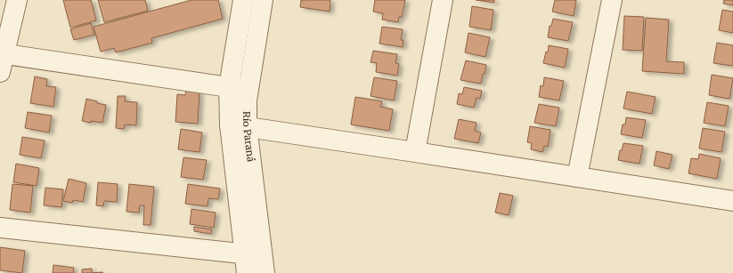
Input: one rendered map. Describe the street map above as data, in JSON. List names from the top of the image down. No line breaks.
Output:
{"streets":{"street":["Río Paraná"]}}
